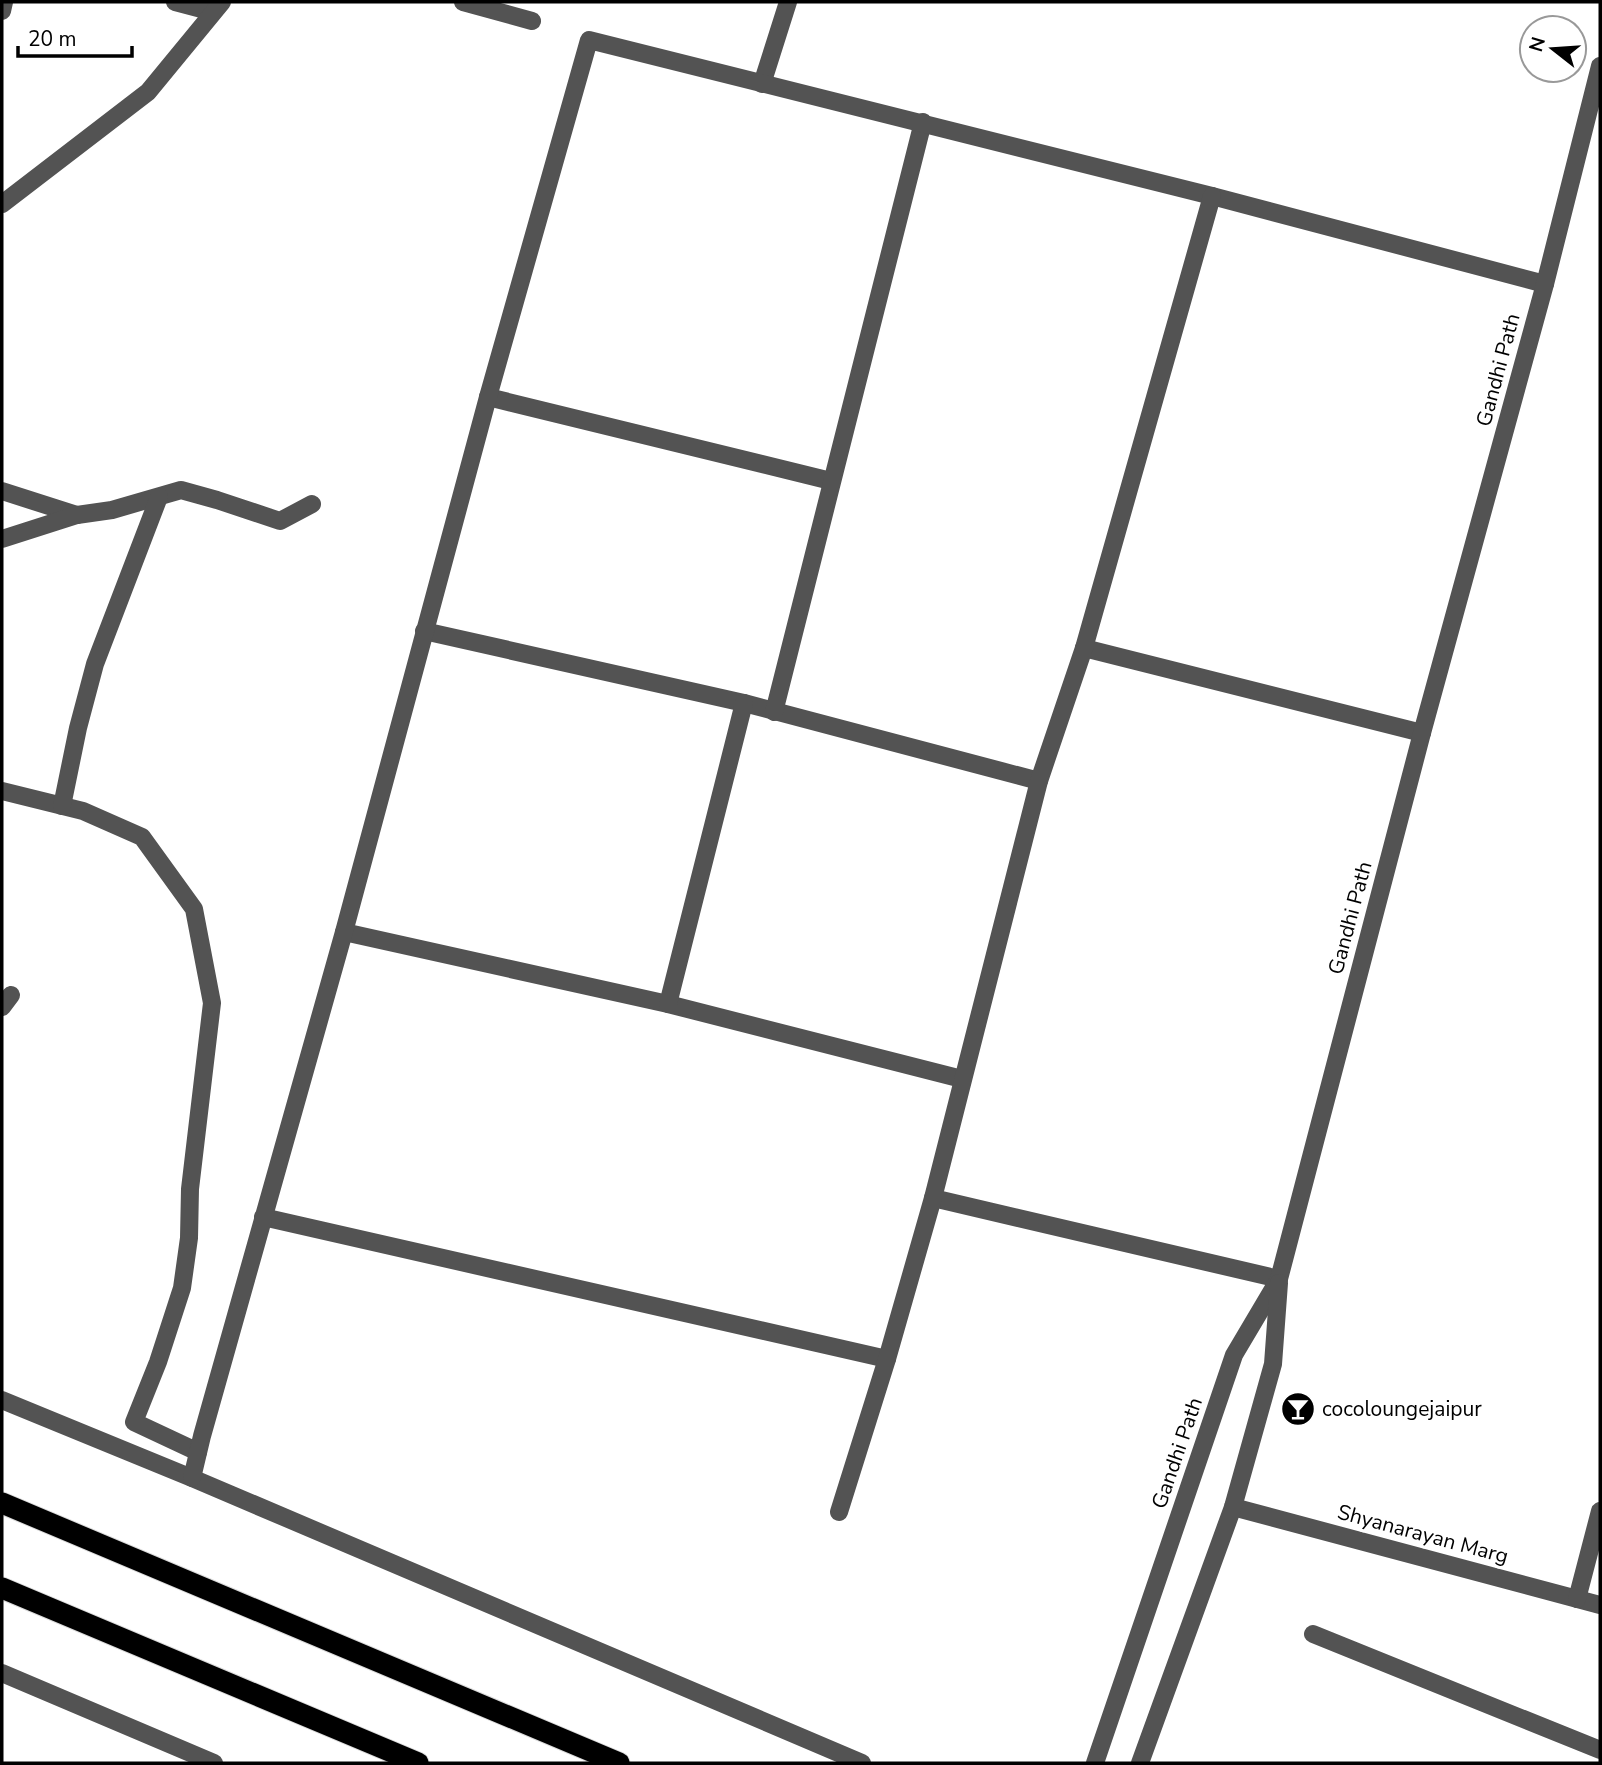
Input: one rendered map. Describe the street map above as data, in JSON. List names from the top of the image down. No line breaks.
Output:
{"streets":{"street":["Gandhi Path","Shyanarayan Marg"]},"places":{"bar":["cocoloungejaipur"]},"scale_bar":"20 m","north":"left"}
